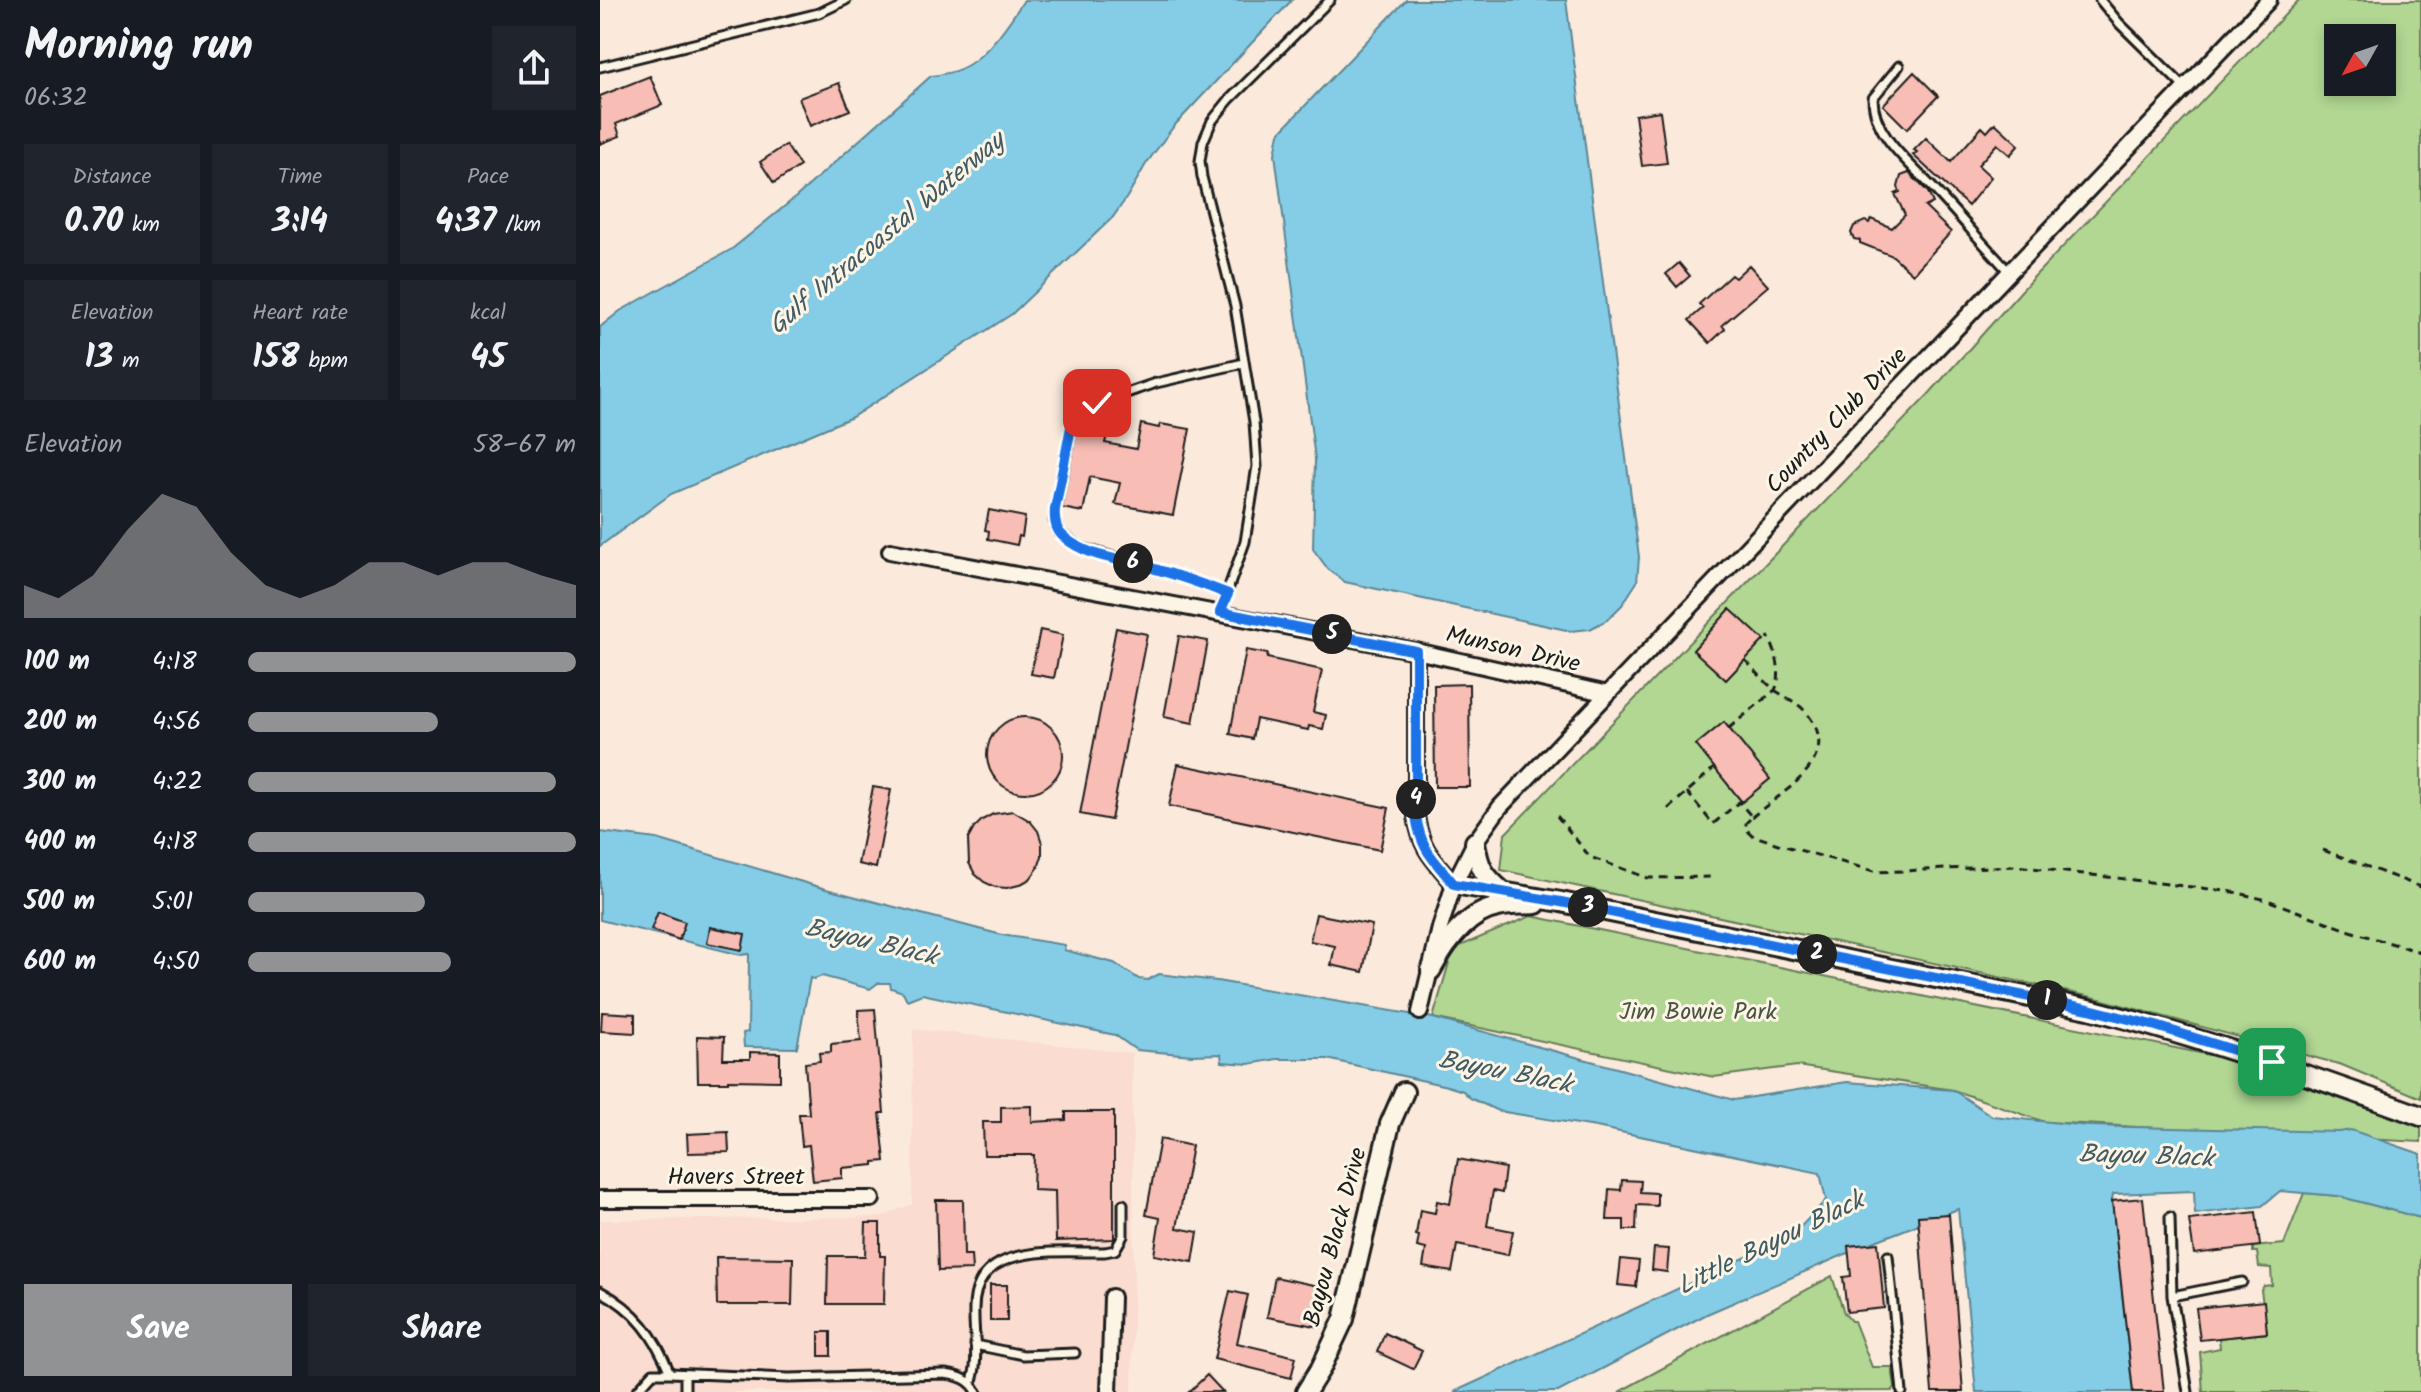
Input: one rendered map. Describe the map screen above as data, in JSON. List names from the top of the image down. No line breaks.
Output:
{"streets":{"street":["Country Club Drive","Munson Drive","Havers Street","Bayou Black Drive"]},"crossings":[["Country Club Drive","Munson Drive"]],"water":["Gulf Intracoastal Waterway","Bayou Black","Little Bayou Black"],"parks":["Jim Bowie Park"],"north":"bottom left","page":{"heading":["Morning run","06:32"],"stats":[["Distance","0.70 km"],["Time","3:14"],["Pace","4:37 /km"],["Elevation","13 m"],["Heart rate","158 bpm"],["kcal","45"]],"chart":["Elevation","58–67 m"],"pins":["6","5","4","3","2","1"],"list":[{"name":"100 m","note":"4:18"},{"name":"200 m","note":"4:56"},{"name":"300 m","note":"4:22"},{"name":"400 m","note":"4:18"},{"name":"500 m","note":"5:01"},{"name":"600 m","note":"4:50"}],"buttons":["Save","Share"]}}
